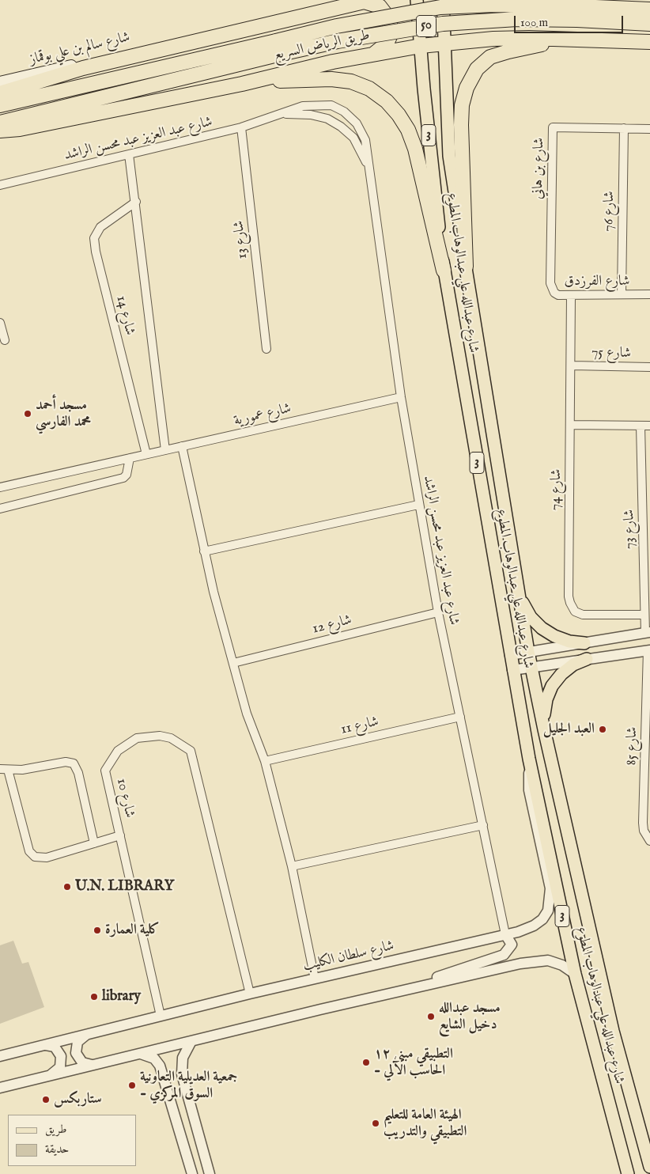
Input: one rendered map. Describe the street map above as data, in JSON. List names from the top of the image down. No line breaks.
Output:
{"streets":{"highway":["50","طريق الرياض السريع"],"main road":["شارع سالم بن علي بوقماز","3","شارع عبدالله علي عبدالوهاب المطوع"],"street":["شارع عبد العزيز عبد محسن الراشد","شارع بن هاني","شارع 76","شارع 13","شارع الفرزدق","شارع 14","شارع 75","شارع عمورية","شارع 74","شارع 73","شارع 12","شارع 11","شارع 85","شارع 10","شارع سلطان الكليب"]},"crossings":[["شارع عبد العزيز عبد محسن الراشد","شارع 13"],["شارع عبد العزيز عبد محسن الراشد","شارع 14"],["شارع عبد العزيز عبد محسن الراشد","شارع عمورية"],["شارع عبد العزيز عبد محسن الراشد","شارع 12"],["شارع عبد العزيز عبد محسن الراشد","شارع 11"],["شارع عبد العزيز عبد محسن الراشد","شارع سلطان الكليب"],["شارع بن هاني","شارع 76"],["شارع بن هاني","شارع الفرزدق"],["شارع 76","شارع الفرزدق"],["شارع عبدالله علي عبدالوهاب المطوع","شارع سلطان الكليب"],["شارع الفرزدق","شارع 74"],["شارع 14","شارع عمورية"],["شارع 75","شارع 74"],["شارع 74","شارع 73"],["شارع 10","شارع سلطان الكليب"]],"places":["مسجد أحمد محمد الفارسي","العبد الجليل","U.N. LIBRARY","كلية العمارة","library","مسجد عبدالله دخيل الشايع","التطبيقي مبنى ١٢ - الحاسب الآلي","جمعية العديلية التعاونية - السوق المركزي","ستاربكس","الهيئة العامة للتعليم التطبيقي والتدريب"],"legend":["طريق","حديقة"],"scale_bar":"100 m"}
